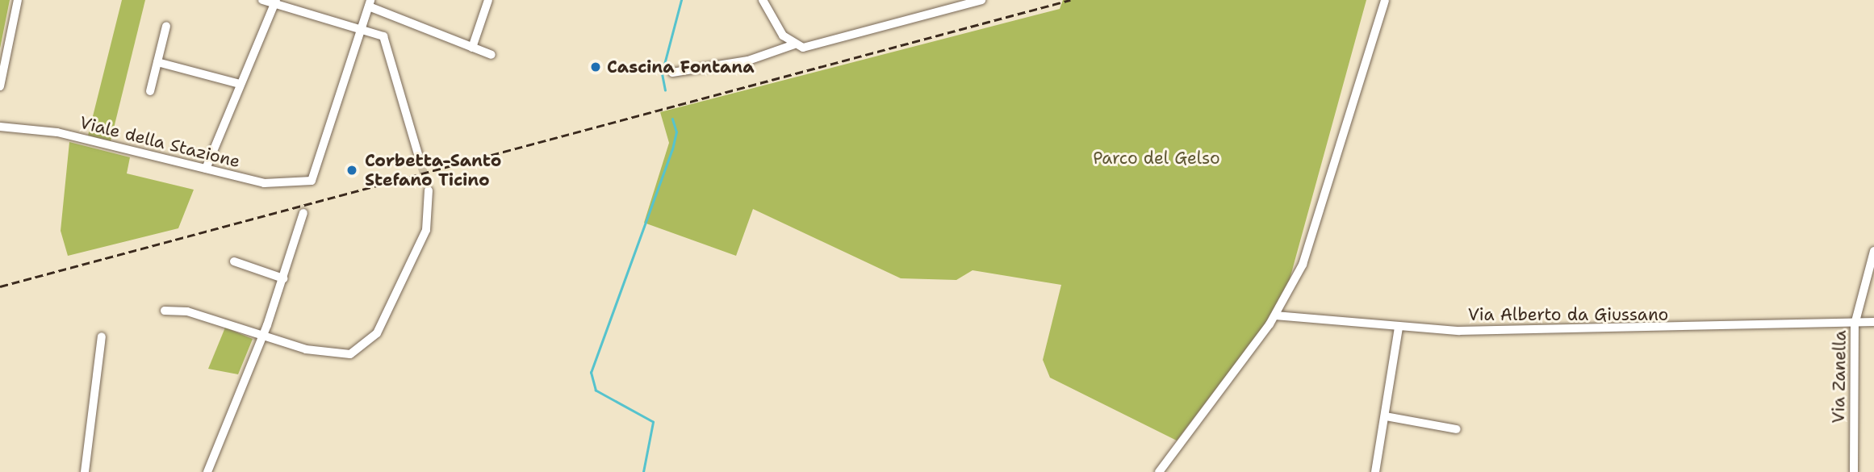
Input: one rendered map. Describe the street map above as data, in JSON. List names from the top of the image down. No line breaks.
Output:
{"streets":{"street":["Viale della Stazione","Via Alberto da Giussano","Via Zanella"]},"crossings":[["Via Alberto da Giussano","Via Zanella"]],"parks":["Parco del Gelso"],"places":["Cascina Fontana","Corbetta-Santo Stefano Ticino"]}
